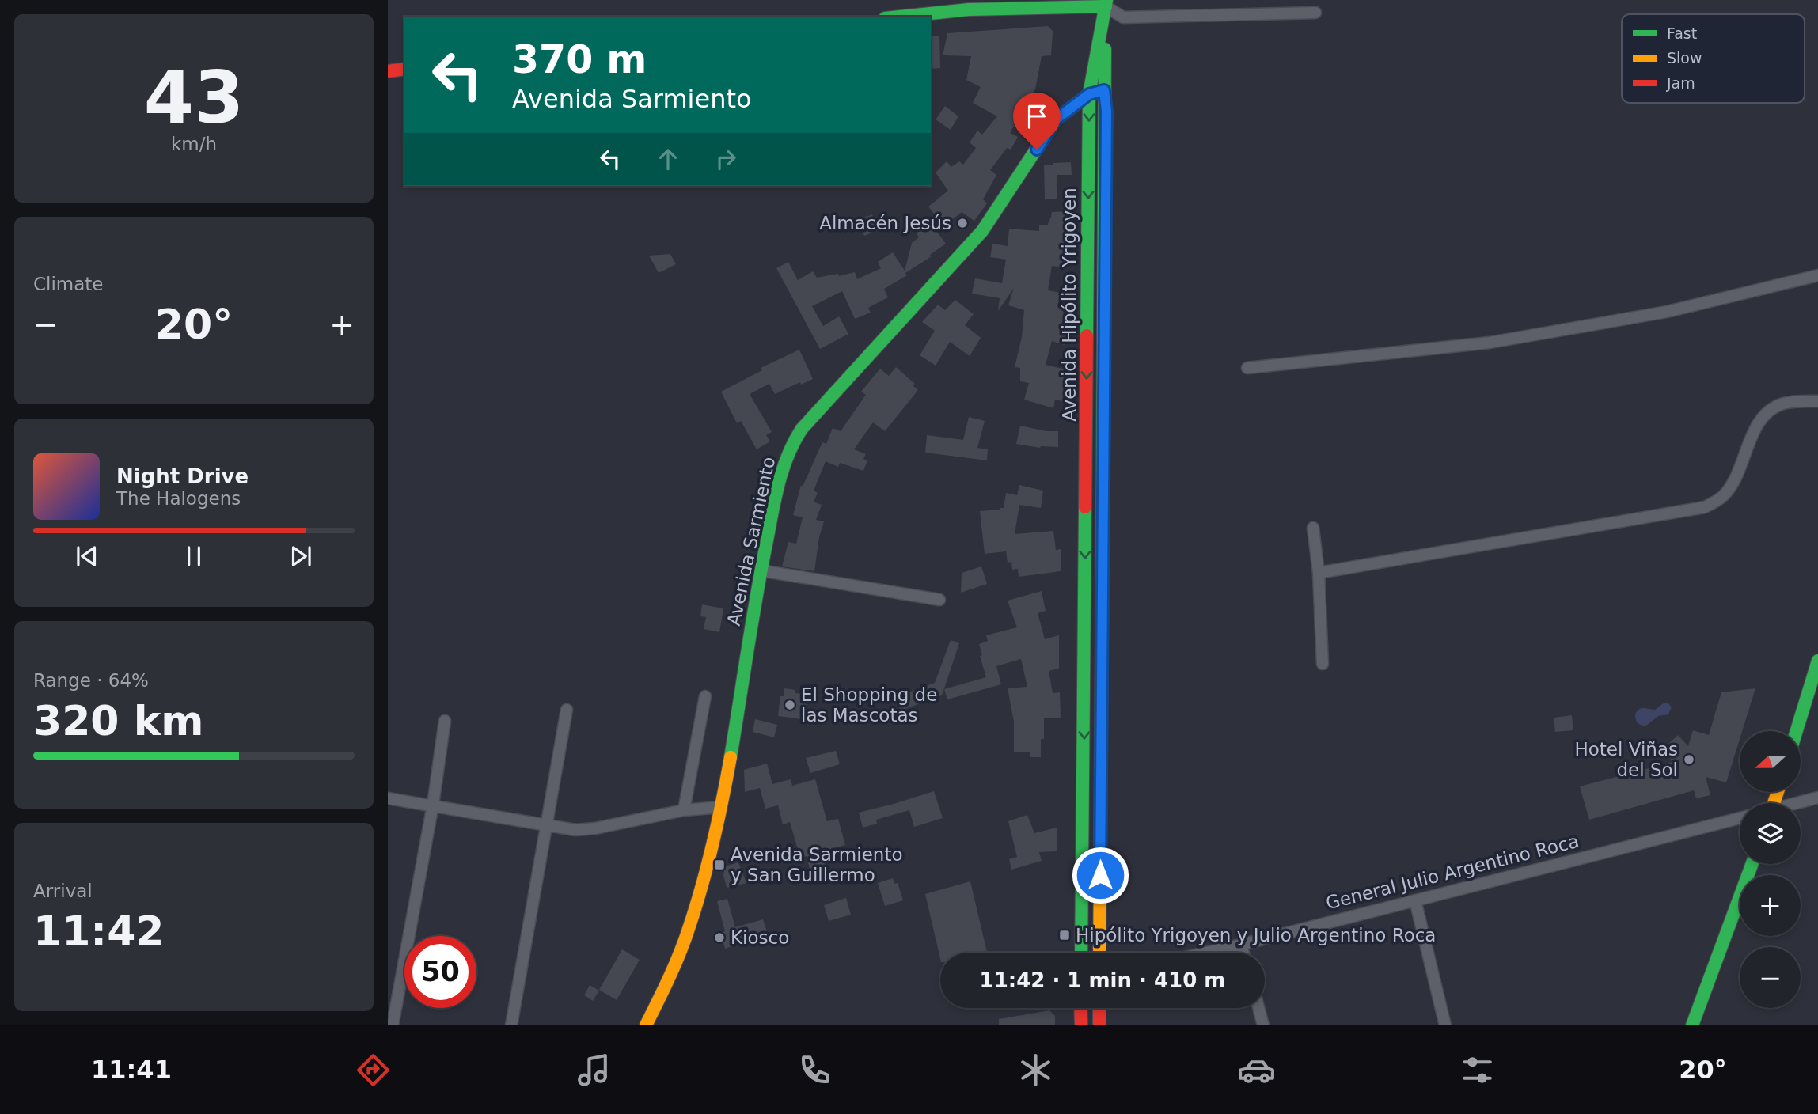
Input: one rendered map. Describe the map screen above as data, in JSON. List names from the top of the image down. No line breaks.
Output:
{"streets":{"main road":["Avenida Hipólito Yrigoyen","Avenida Sarmiento"],"street":["General Julio Argentino Roca"]},"crossings":[["Avenida Hipólito Yrigoyen","Avenida Sarmiento"]],"places":{"other":["Almacén Jesús","El Shopping de las Mascotas","Hotel Viñas del Sol","Kiosco"],"transit":["Avenida Sarmiento y San Guillermo","Hipólito Yrigoyen y Julio Argentino Roca"]},"legend":["Fast","Slow","Jam"],"north":"left","page":{"tile":[["43","km/h"],"Climate",["Range · 64%","320 km"],["Arrival","11:42"]],"turn":["370 m","Avenida Sarmiento"],"heat":["−","20°","+"],"song":["Night Drive","The Halogens"],"map_buttons":["+","−"],"limit":"50","trip":"11:42 · 1 min · 410 m","tabs":["11:41","20°"]}}
